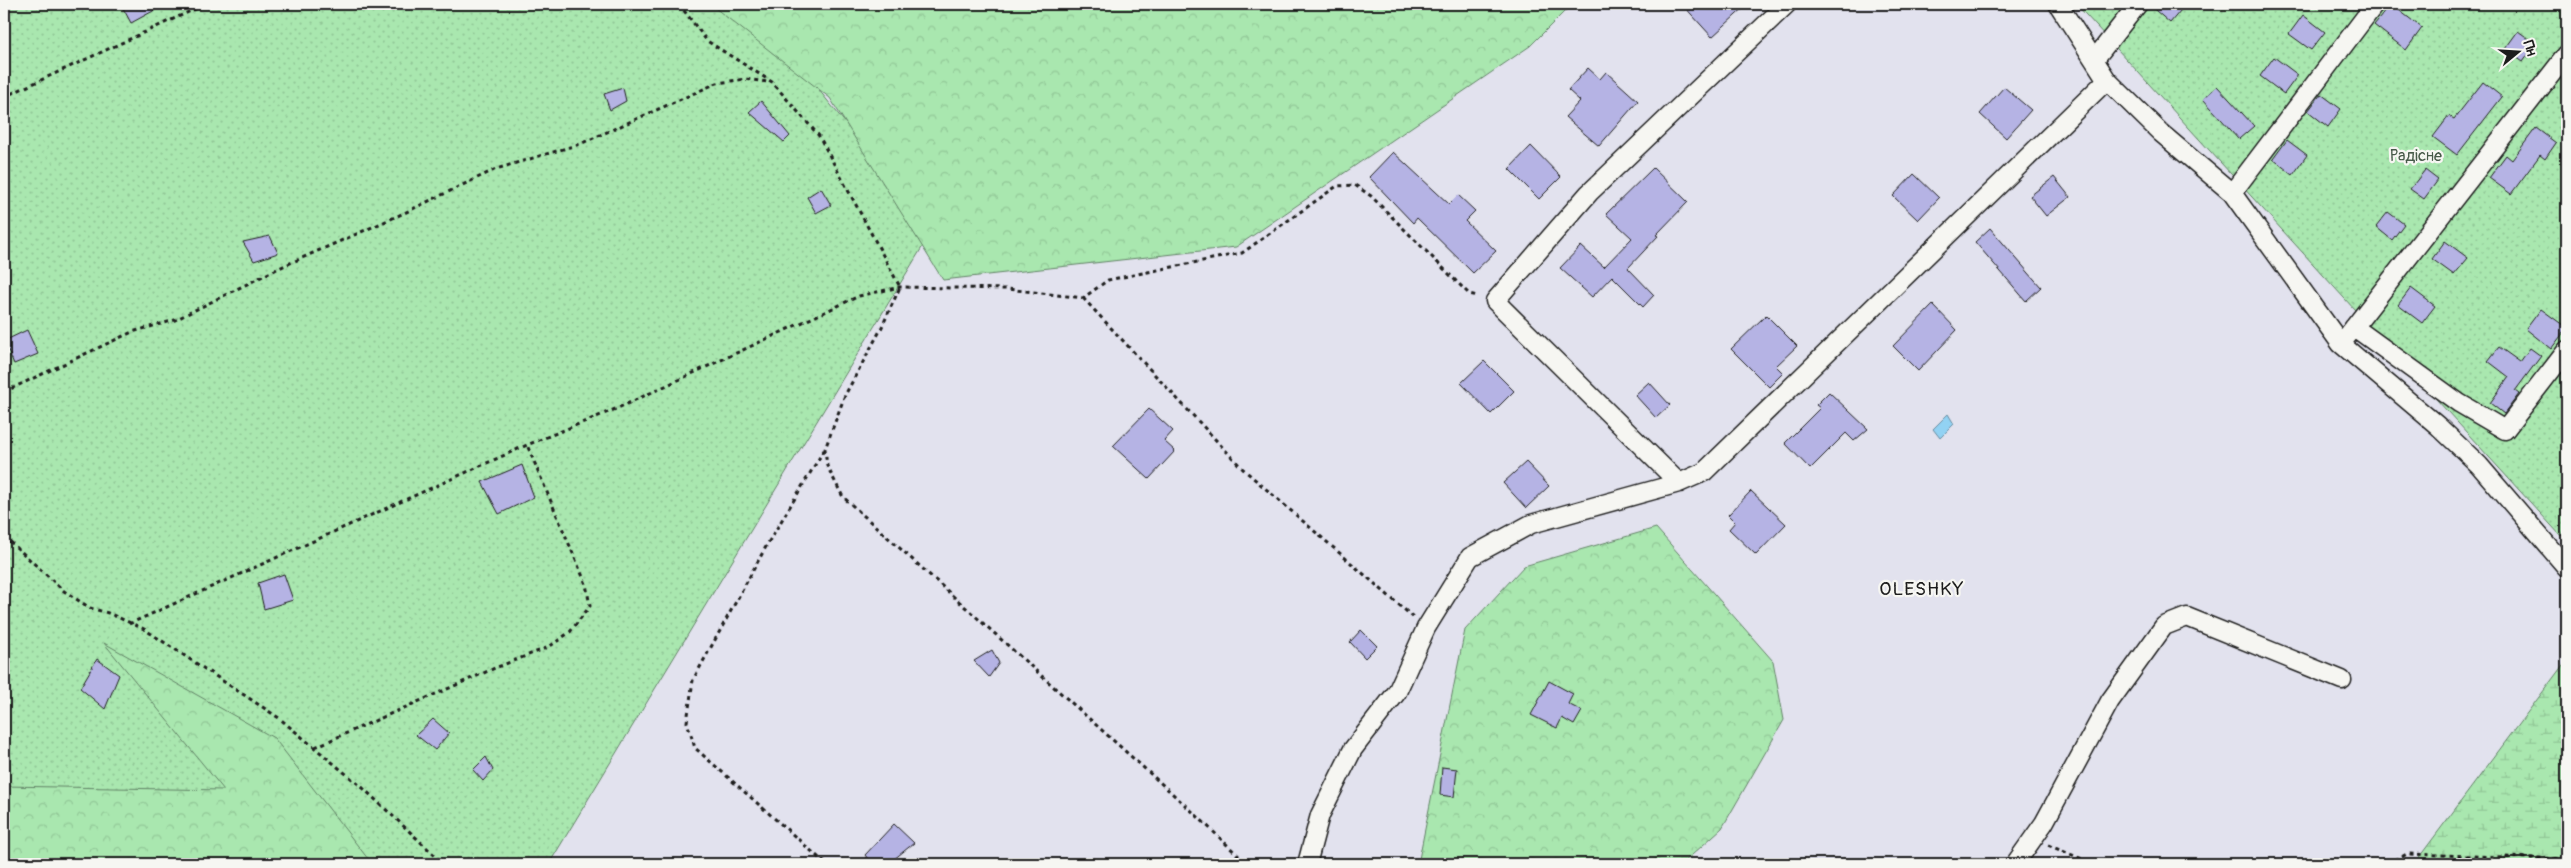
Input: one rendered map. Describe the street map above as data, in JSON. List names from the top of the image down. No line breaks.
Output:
{"districts":["OLESHKY"],"parks":["Радісне"],"north":"right"}
